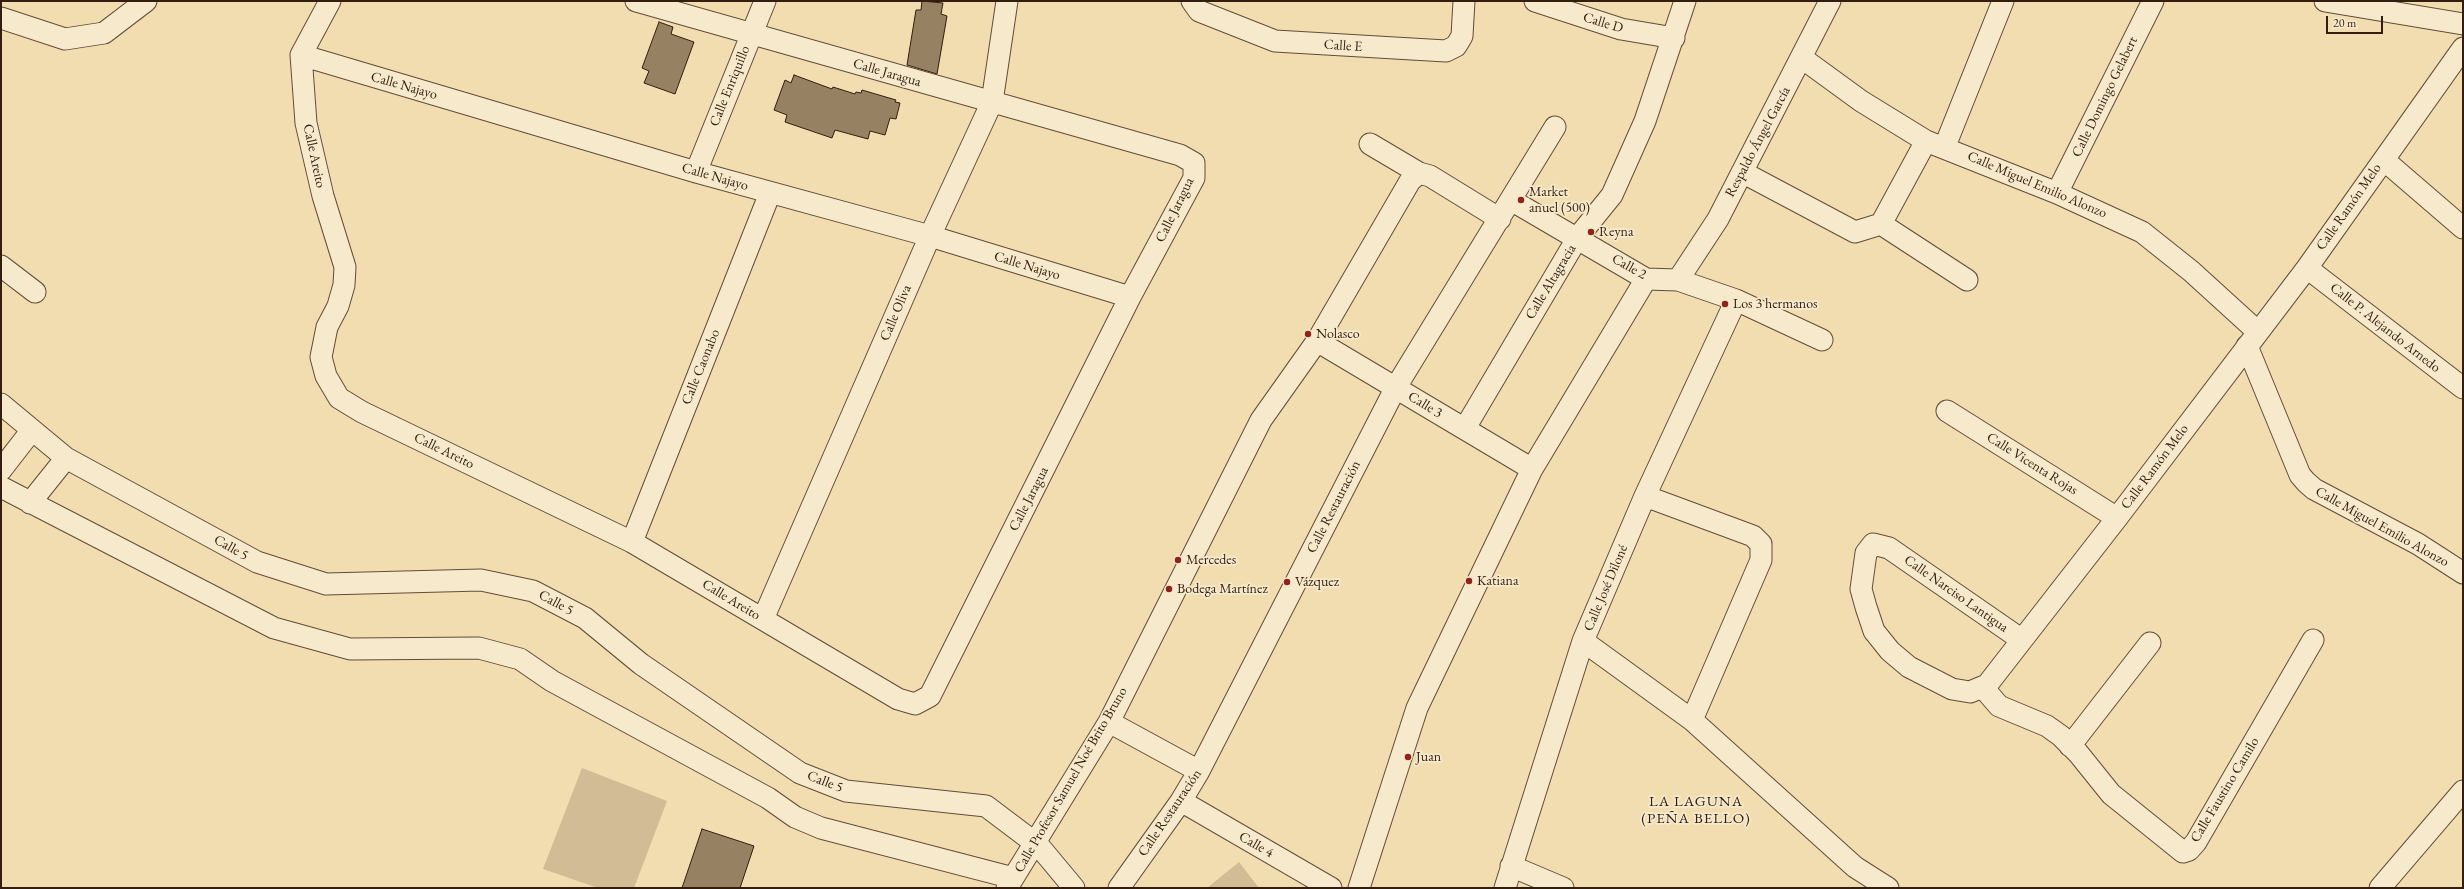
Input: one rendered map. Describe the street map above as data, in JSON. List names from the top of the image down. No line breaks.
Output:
{"streets":{"street":["Calle D","Calle E","Calle Jaragua","Calle Najayo","Calle Enriquillo","Calle Domingo Gelabert","Respaldo Ángel García","Calle Areito","Calle Miguel Emilio Alonzo","Calle Ramón Melo","Calle 2","Calle Altagracia","Calle Oliva","Calle P. Alejando Arnedo","Calle Caonabo","Calle 3","Calle Vicenta Rojas","Calle Restauración","Calle 5","Calle José Diloné","Calle Narciso Lantigua","Calle Profesor Samuel Noé Brito Bruno","Calle Faustino Camilo","Calle 4"]},"crossings":[["Calle D","Calle Altagracia"],["Calle Jaragua","Calle Najayo"],["Calle Jaragua","Calle Enriquillo"],["Calle Jaragua","Calle Areito"],["Calle Jaragua","Calle Oliva"],["Calle Najayo","Calle Enriquillo"],["Calle Najayo","Calle Areito"],["Calle Najayo","Calle Oliva"],["Calle Najayo","Calle Caonabo"],["Calle Domingo Gelabert","Calle Miguel Emilio Alonzo"],["Respaldo Ángel García","Calle Miguel Emilio Alonzo"],["Respaldo Ángel García","Calle 2"],["Calle Areito","Calle Oliva"],["Calle Areito","Calle Caonabo"],["Calle Miguel Emilio Alonzo","Calle Ramón Melo"],["Calle Ramón Melo","Calle P. Alejando Arnedo"],["Calle Ramón Melo","Calle Vicenta Rojas"],["Calle Ramón Melo","Calle Narciso Lantigua"],["Calle Ramón Melo","Calle Faustino Camilo"],["Calle 2","Calle Altagracia"],["Calle 2","Calle Restauración"],["Calle 2","Calle José Diloné"],["Calle Altagracia","Calle 3"],["Calle 3","Calle Restauración"],["Calle 3","Calle Profesor Samuel Noé Brito Bruno"],["Calle Restauración","Calle 4"],["Calle 5","Calle Profesor Samuel Noé Brito Bruno"],["Calle Narciso Lantigua","Calle Faustino Camilo"]],"districts":["LA LAGUNA (PEÑA BELLO)"],"places":["Market anuel (500)","Reyna","Los 3 hermanos","Nolasco","Mercedes","Katiana","Vázquez","Bodega Martínez","Juan"],"scale_bar":"20 m"}
